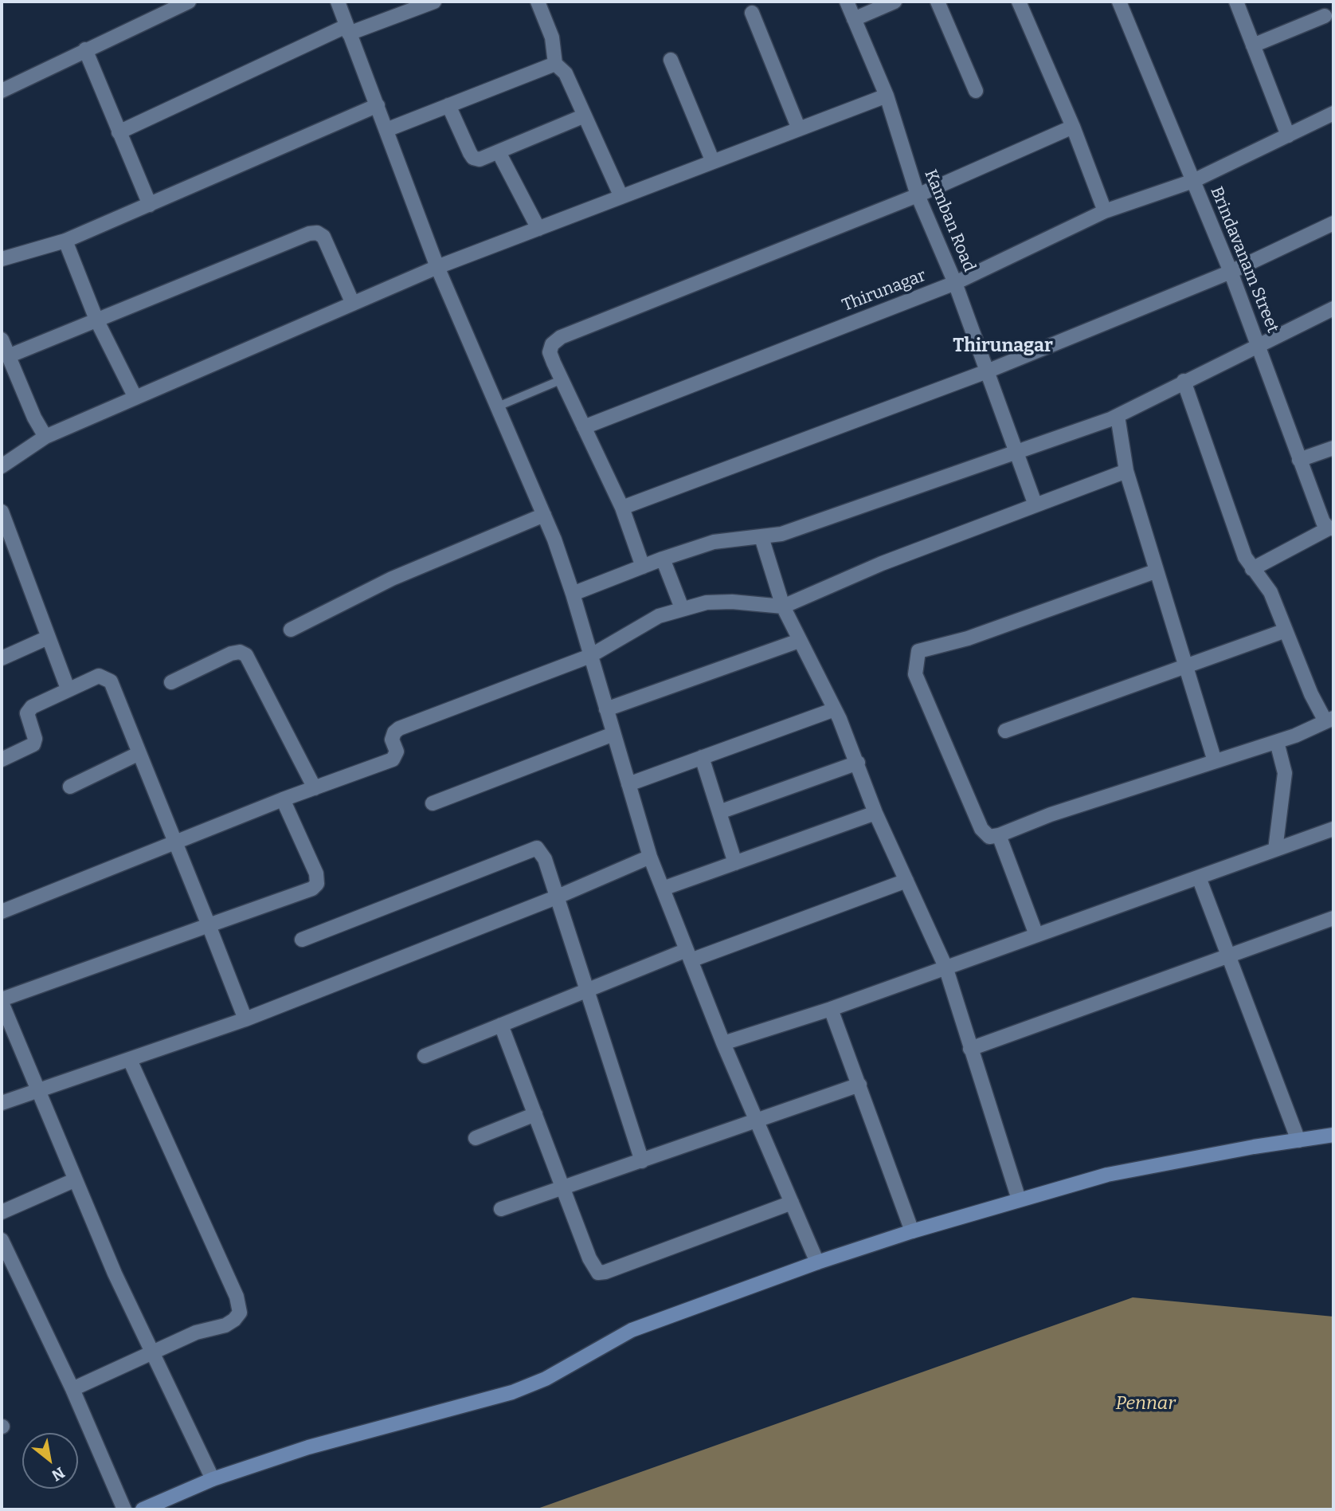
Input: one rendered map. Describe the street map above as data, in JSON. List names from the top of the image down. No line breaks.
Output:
{"streets":{"street":["Kamban Road","Brindavanam Street","Thirunagar"]},"crossings":[["Kamban Road","Thirunagar"],["Brindavanam Street","Thirunagar"]],"districts":["Thirunagar"],"water":["Pennar"],"north":"bottom right"}
